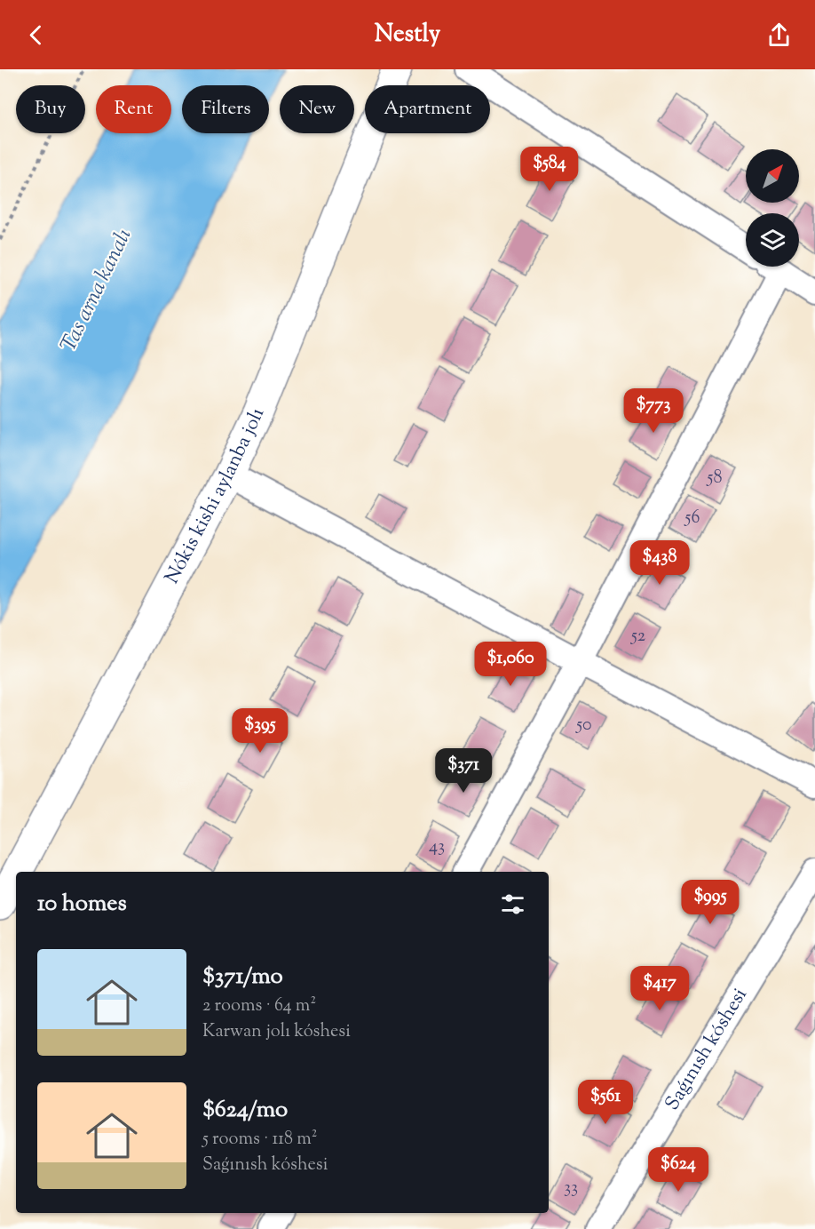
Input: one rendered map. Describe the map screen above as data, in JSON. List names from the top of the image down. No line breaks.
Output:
{"streets":{"main road":["Nókis kishi aylanba jolı"],"street":["Saǵınısh kóshesi"]},"water":["Tas arna kanalı"],"house_numbers":["58","56","52","50","43","33"],"north":"top right","page":{"header":"Nestly","chip":["Buy","Rent","Filters","New","Apartment"],"price":["$584","$773","$438","$1,060","$395","$371","$995","$417","$561","$624"],"heading":"10 homes","list":[{"name":"$371/mo","note":"2 rooms · 64 m² · Karwan jolı kóshesi"},{"name":"$624/mo","note":"5 rooms · 118 m² · Saǵınısh kóshesi"}]}}
